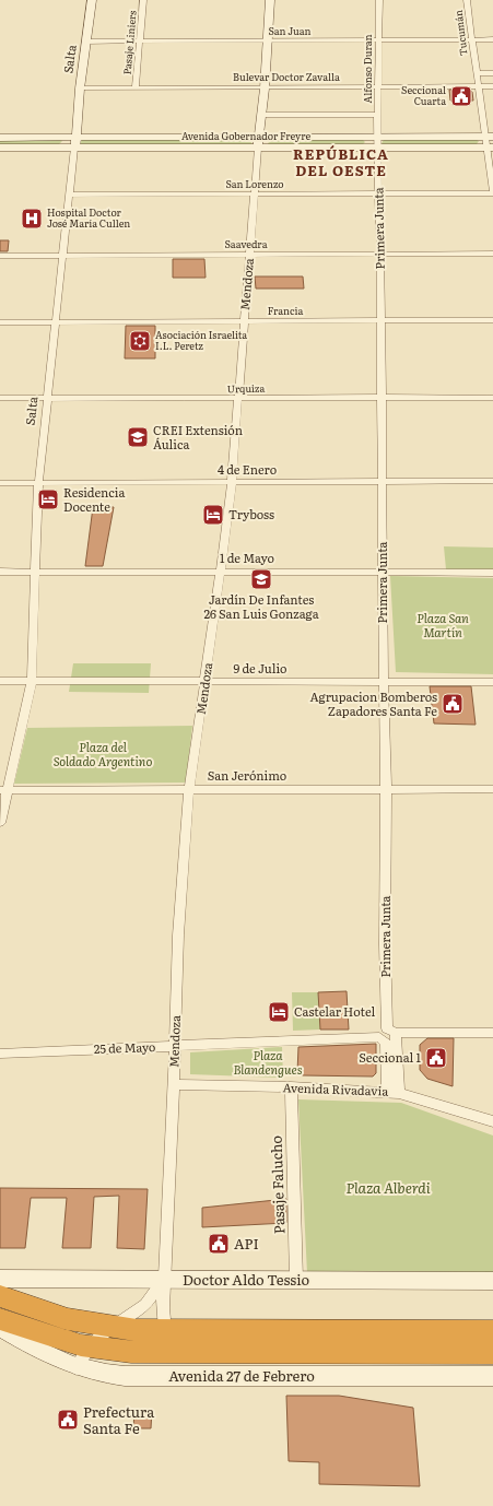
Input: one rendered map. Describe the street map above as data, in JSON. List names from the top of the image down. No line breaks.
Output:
{"streets":{"highway":["Avenida 27 de Febrero"],"main road":["Salta","Avenida Gobernador Freyre","Mendoza","Doctor Aldo Tessio"],"street":["San Juan","Tucumán","Pasaje Liniers","Alfonso Duran","Bulevar Doctor Zavalla","San Lorenzo","Primera Junta","Saavedra","Francia","Urquiza","4 de Enero","1 de Mayo","9 de Julio","San Jerónimo","25 de Mayo","Avenida Rivadavia","Pasaje Falucho"]},"crossings":[["San Juan","Tucumán"],["San Juan","Pasaje Liniers"],["San Juan","Salta"],["San Juan","Alfonso Duran"],["San Juan","Mendoza"],["Tucumán","Bulevar Doctor Zavalla"],["Tucumán","Avenida Gobernador Freyre"],["Tucumán","San Lorenzo"],["Pasaje Liniers","Bulevar Doctor Zavalla"],["Salta","Bulevar Doctor Zavalla"],["Salta","Avenida Gobernador Freyre"],["Salta","San Lorenzo"],["Salta","Saavedra"],["Salta","Francia"],["Salta","Urquiza"],["Salta","4 de Enero"],["Salta","1 de Mayo"],["Salta","9 de Julio"],["Salta","San Jerónimo"],["Alfonso Duran","Bulevar Doctor Zavalla"],["Alfonso Duran","Avenida Gobernador Freyre"],["Alfonso Duran","Primera Junta"],["Bulevar Doctor Zavalla","Mendoza"],["Avenida Gobernador Freyre","Primera Junta"],["Avenida Gobernador Freyre","Mendoza"],["San Lorenzo","Primera Junta"],["San Lorenzo","Mendoza"],["Primera Junta","Saavedra"],["Primera Junta","Francia"],["Primera Junta","Urquiza"],["Primera Junta","4 de Enero"],["Primera Junta","1 de Mayo"],["Primera Junta","9 de Julio"],["Primera Junta","San Jerónimo"],["Primera Junta","25 de Mayo"],["Primera Junta","Avenida Rivadavia"],["Saavedra","Mendoza"],["Mendoza","Francia"],["Mendoza","Urquiza"],["Mendoza","4 de Enero"],["Mendoza","1 de Mayo"],["Mendoza","9 de Julio"],["Mendoza","San Jerónimo"],["Mendoza","25 de Mayo"],["Mendoza","Avenida Rivadavia"],["Mendoza","Doctor Aldo Tessio"],["Mendoza","Avenida 27 de Febrero"],["Avenida Rivadavia","Pasaje Falucho"],["Pasaje Falucho","Doctor Aldo Tessio"]],"districts":["REPÚBLICA DEL OESTE"],"parks":["Plaza San Martín","Plaza del Soldado Argentino","Plaza Blandengues","Plaza Alberdi"],"places":{"public building":["Seccional Cuarta","Agrupacion Bomberos Zapadores Santa Fe","Seccional 1","API","Prefectura Santa Fe"],"hospital":["Hospital Doctor José María Cullen"],"synagogue":["Asociación Israelita I.L. Peretz"],"school or university":["CREI Extensión Áulica","Jardín De Infantes 26 San Luis Gonzaga"],"hotel":["Residencia Docente","Tryboss","Castelar Hotel"]}}
